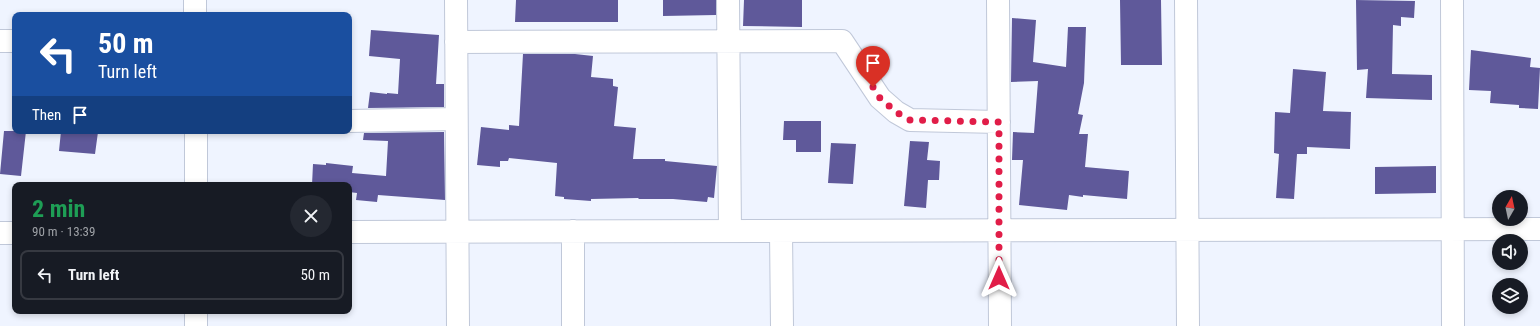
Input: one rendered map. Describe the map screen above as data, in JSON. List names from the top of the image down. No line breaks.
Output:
{"north":"top","page":{"turn":["50 m","Turn left"],"then":"Then","heading":["2 min","90 m · 13:39"],"list":[{"name":"Turn left","value":"50 m"}]}}
